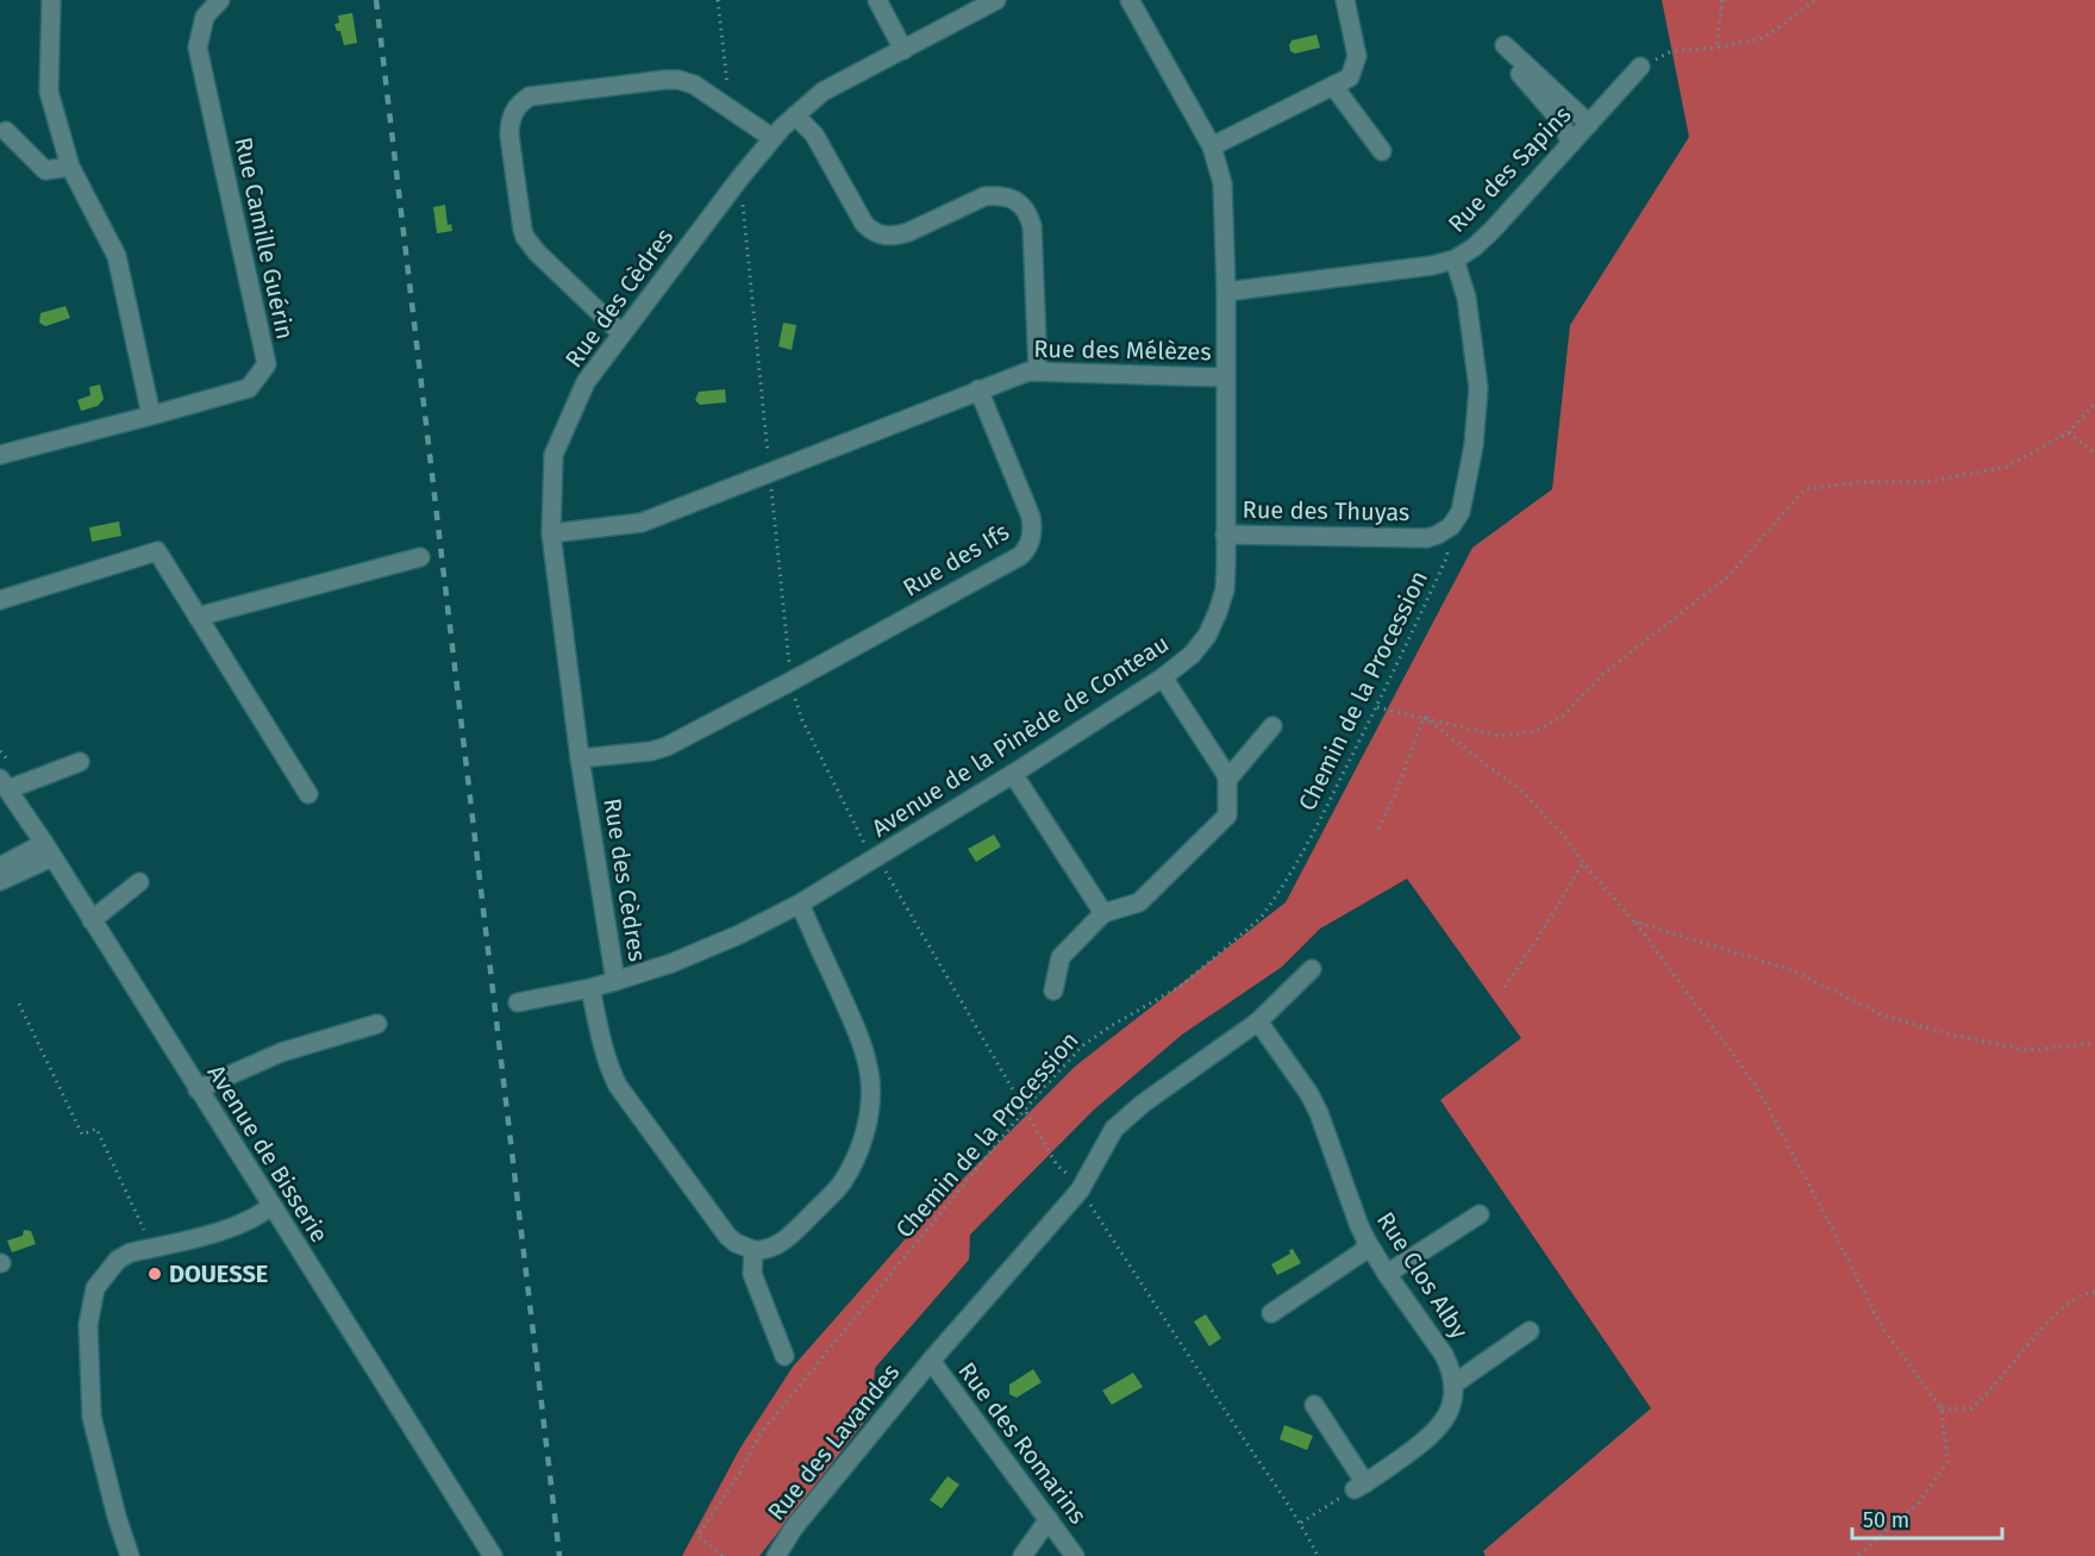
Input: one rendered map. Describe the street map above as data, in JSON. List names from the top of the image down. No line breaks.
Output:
{"streets":{"street":["Rue des Sapins","Rue Camille Guérin","Rue des Cèdres","Rue des Mélèzes","Rue des Thuyas","Rue des Ifs","Avenue de la Pinède de Conteau","Avenue de Bisserie","Rue Clos Alby","Rue des Lavandes","Rue des Romarins"],"path":["Chemin de la Procession"]},"crossings":[["Rue des Sapins","Avenue de la Pinède de Conteau"],["Rue des Cèdres","Rue des Ifs"],["Rue des Cèdres","Avenue de la Pinède de Conteau"],["Rue des Mélèzes","Rue des Ifs"],["Rue des Mélèzes","Avenue de la Pinède de Conteau"],["Rue des Thuyas","Chemin de la Procession"],["Rue des Thuyas","Avenue de la Pinède de Conteau"],["Rue des Lavandes","Rue des Romarins"]],"places":["DOUESSE"],"scale_bar":"50 m"}
